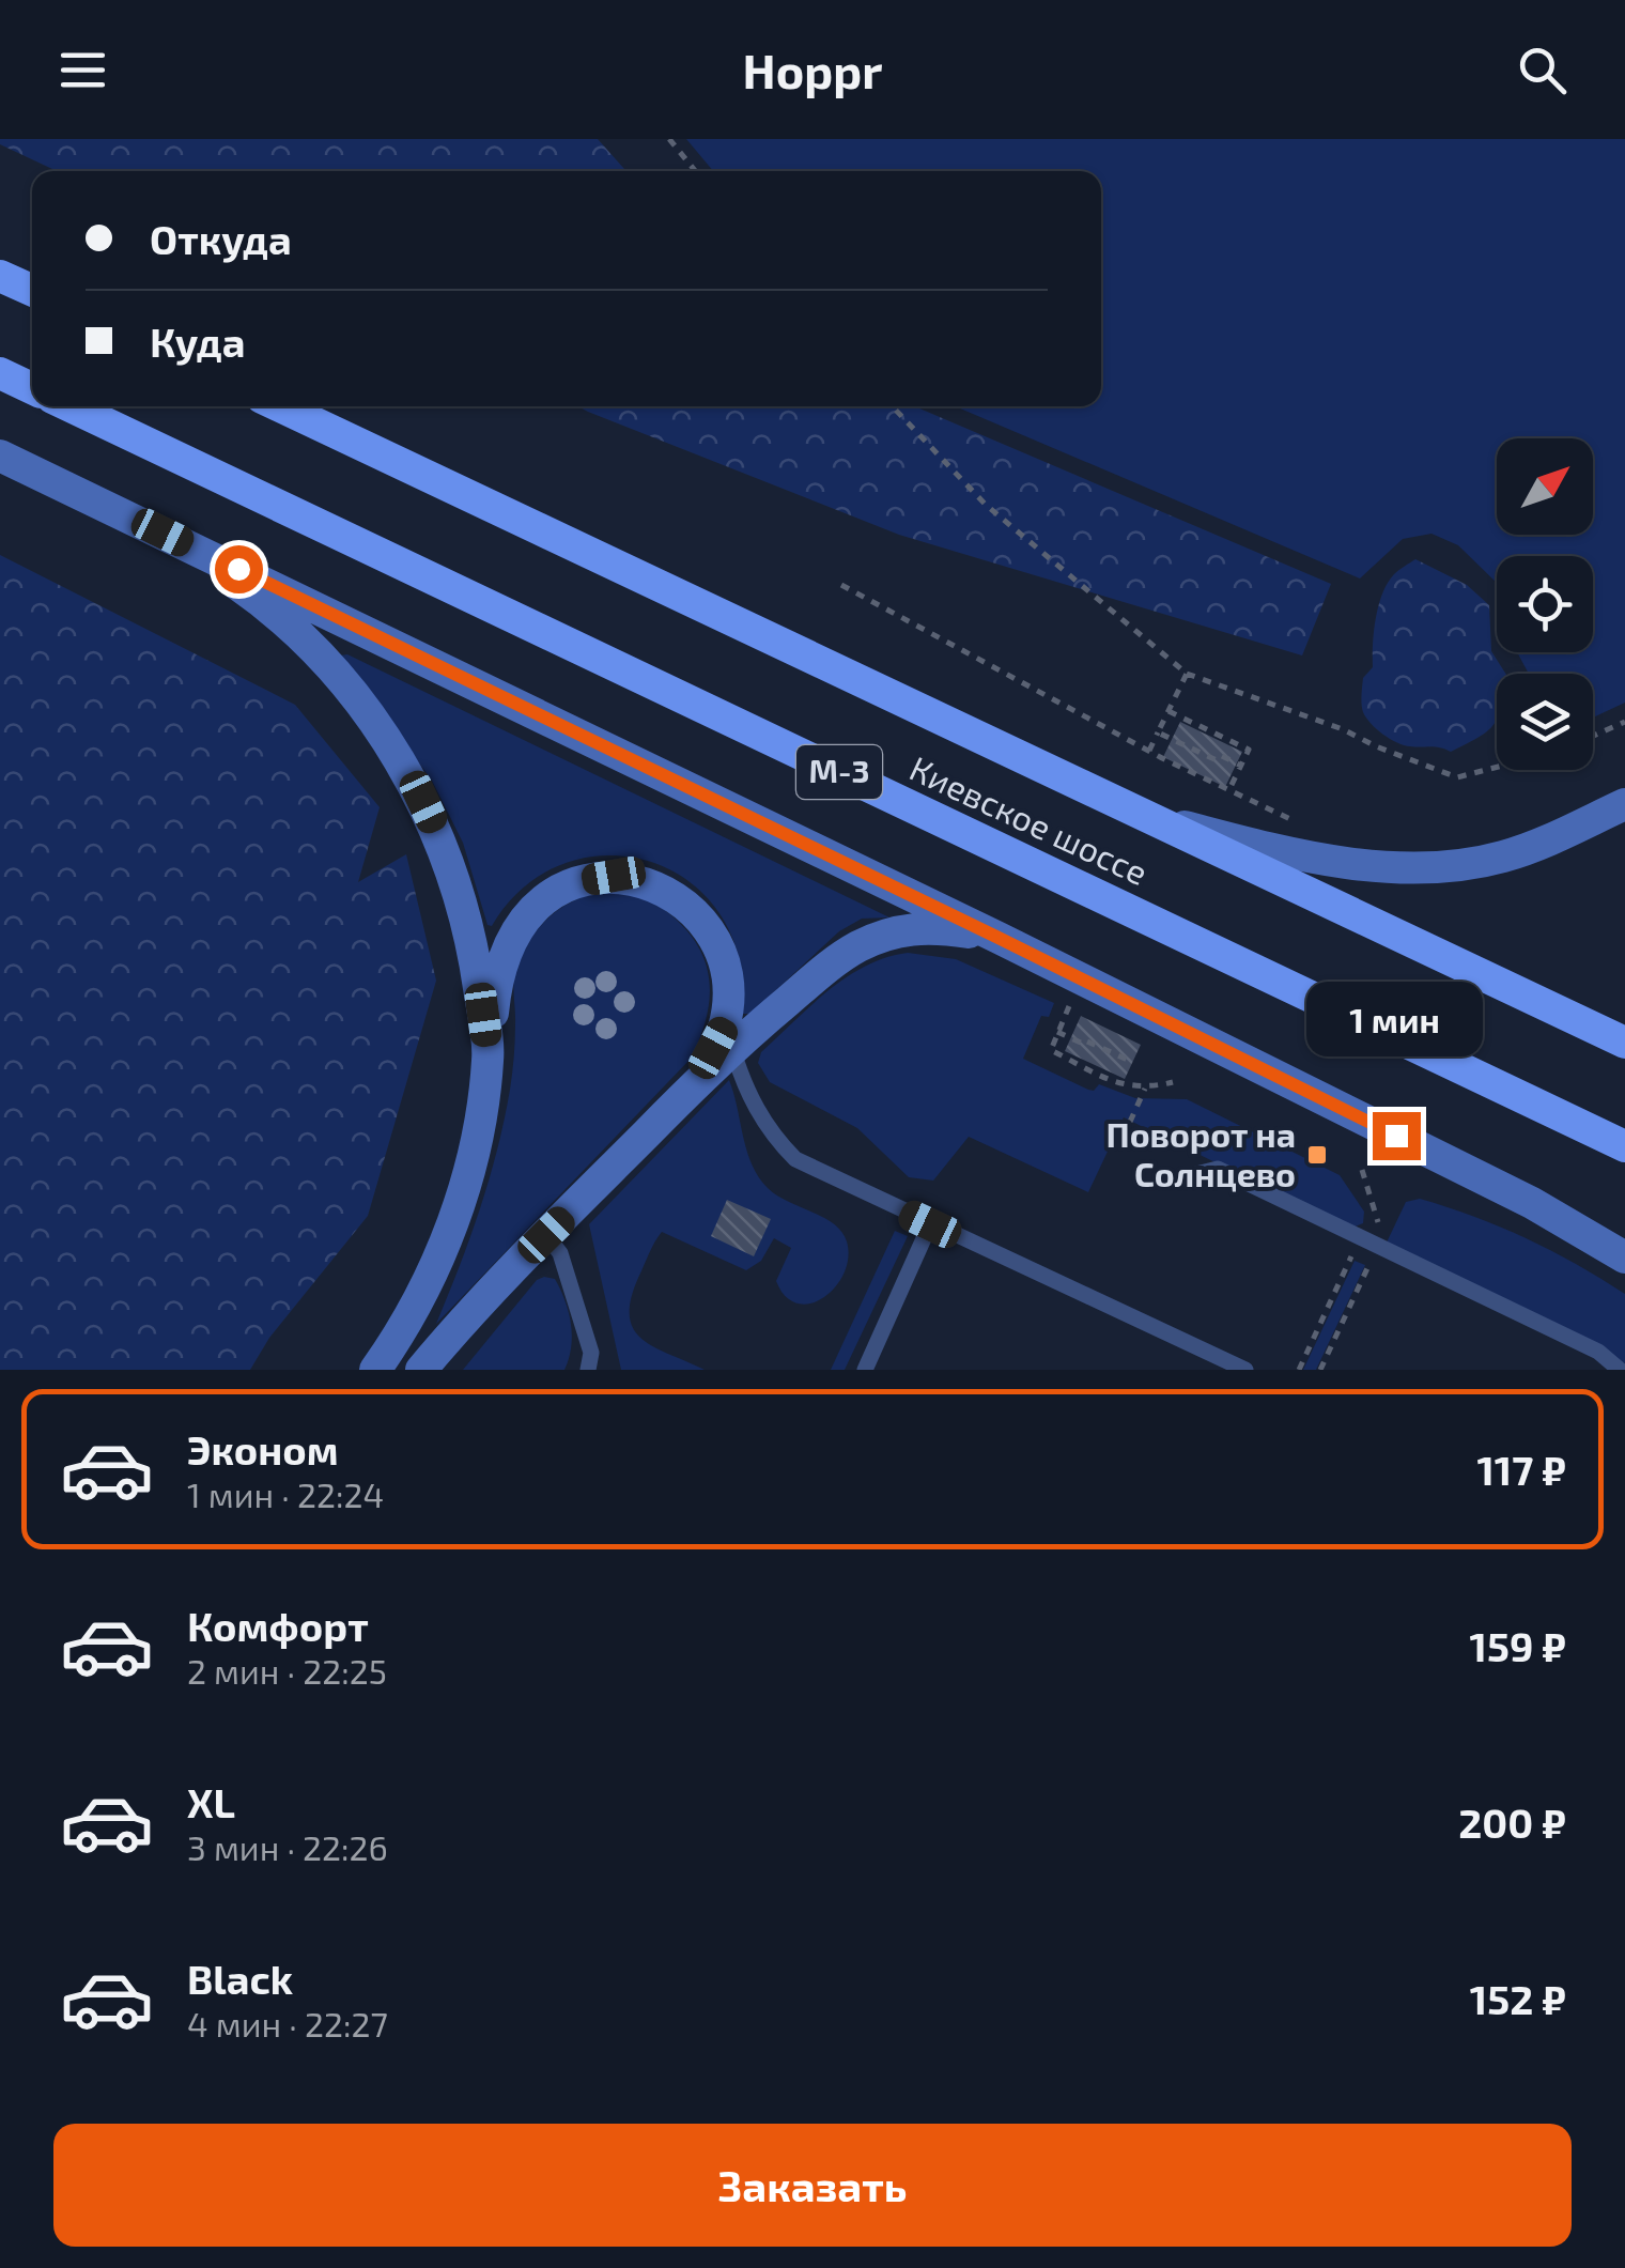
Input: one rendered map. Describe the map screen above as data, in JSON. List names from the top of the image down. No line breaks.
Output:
{"streets":{"highway":["М-3","Киевское шоссе"]},"places":{"transit":["Поворот на Солнцево"]},"north":"top right","page":{"header":"Hoppr","banner":["Откуда","Куда"],"bubble":"1 мин","list":[{"name":"Эконом","note":"1 мин · 22:24","value":"117 ₽"},{"name":"Комфорт","note":"2 мин · 22:25","value":"159 ₽"},{"name":"XL","note":"3 мин · 22:26","value":"200 ₽"},{"name":"Black","note":"4 мин · 22:27","value":"152 ₽"}],"buttons":"Заказать"}}
